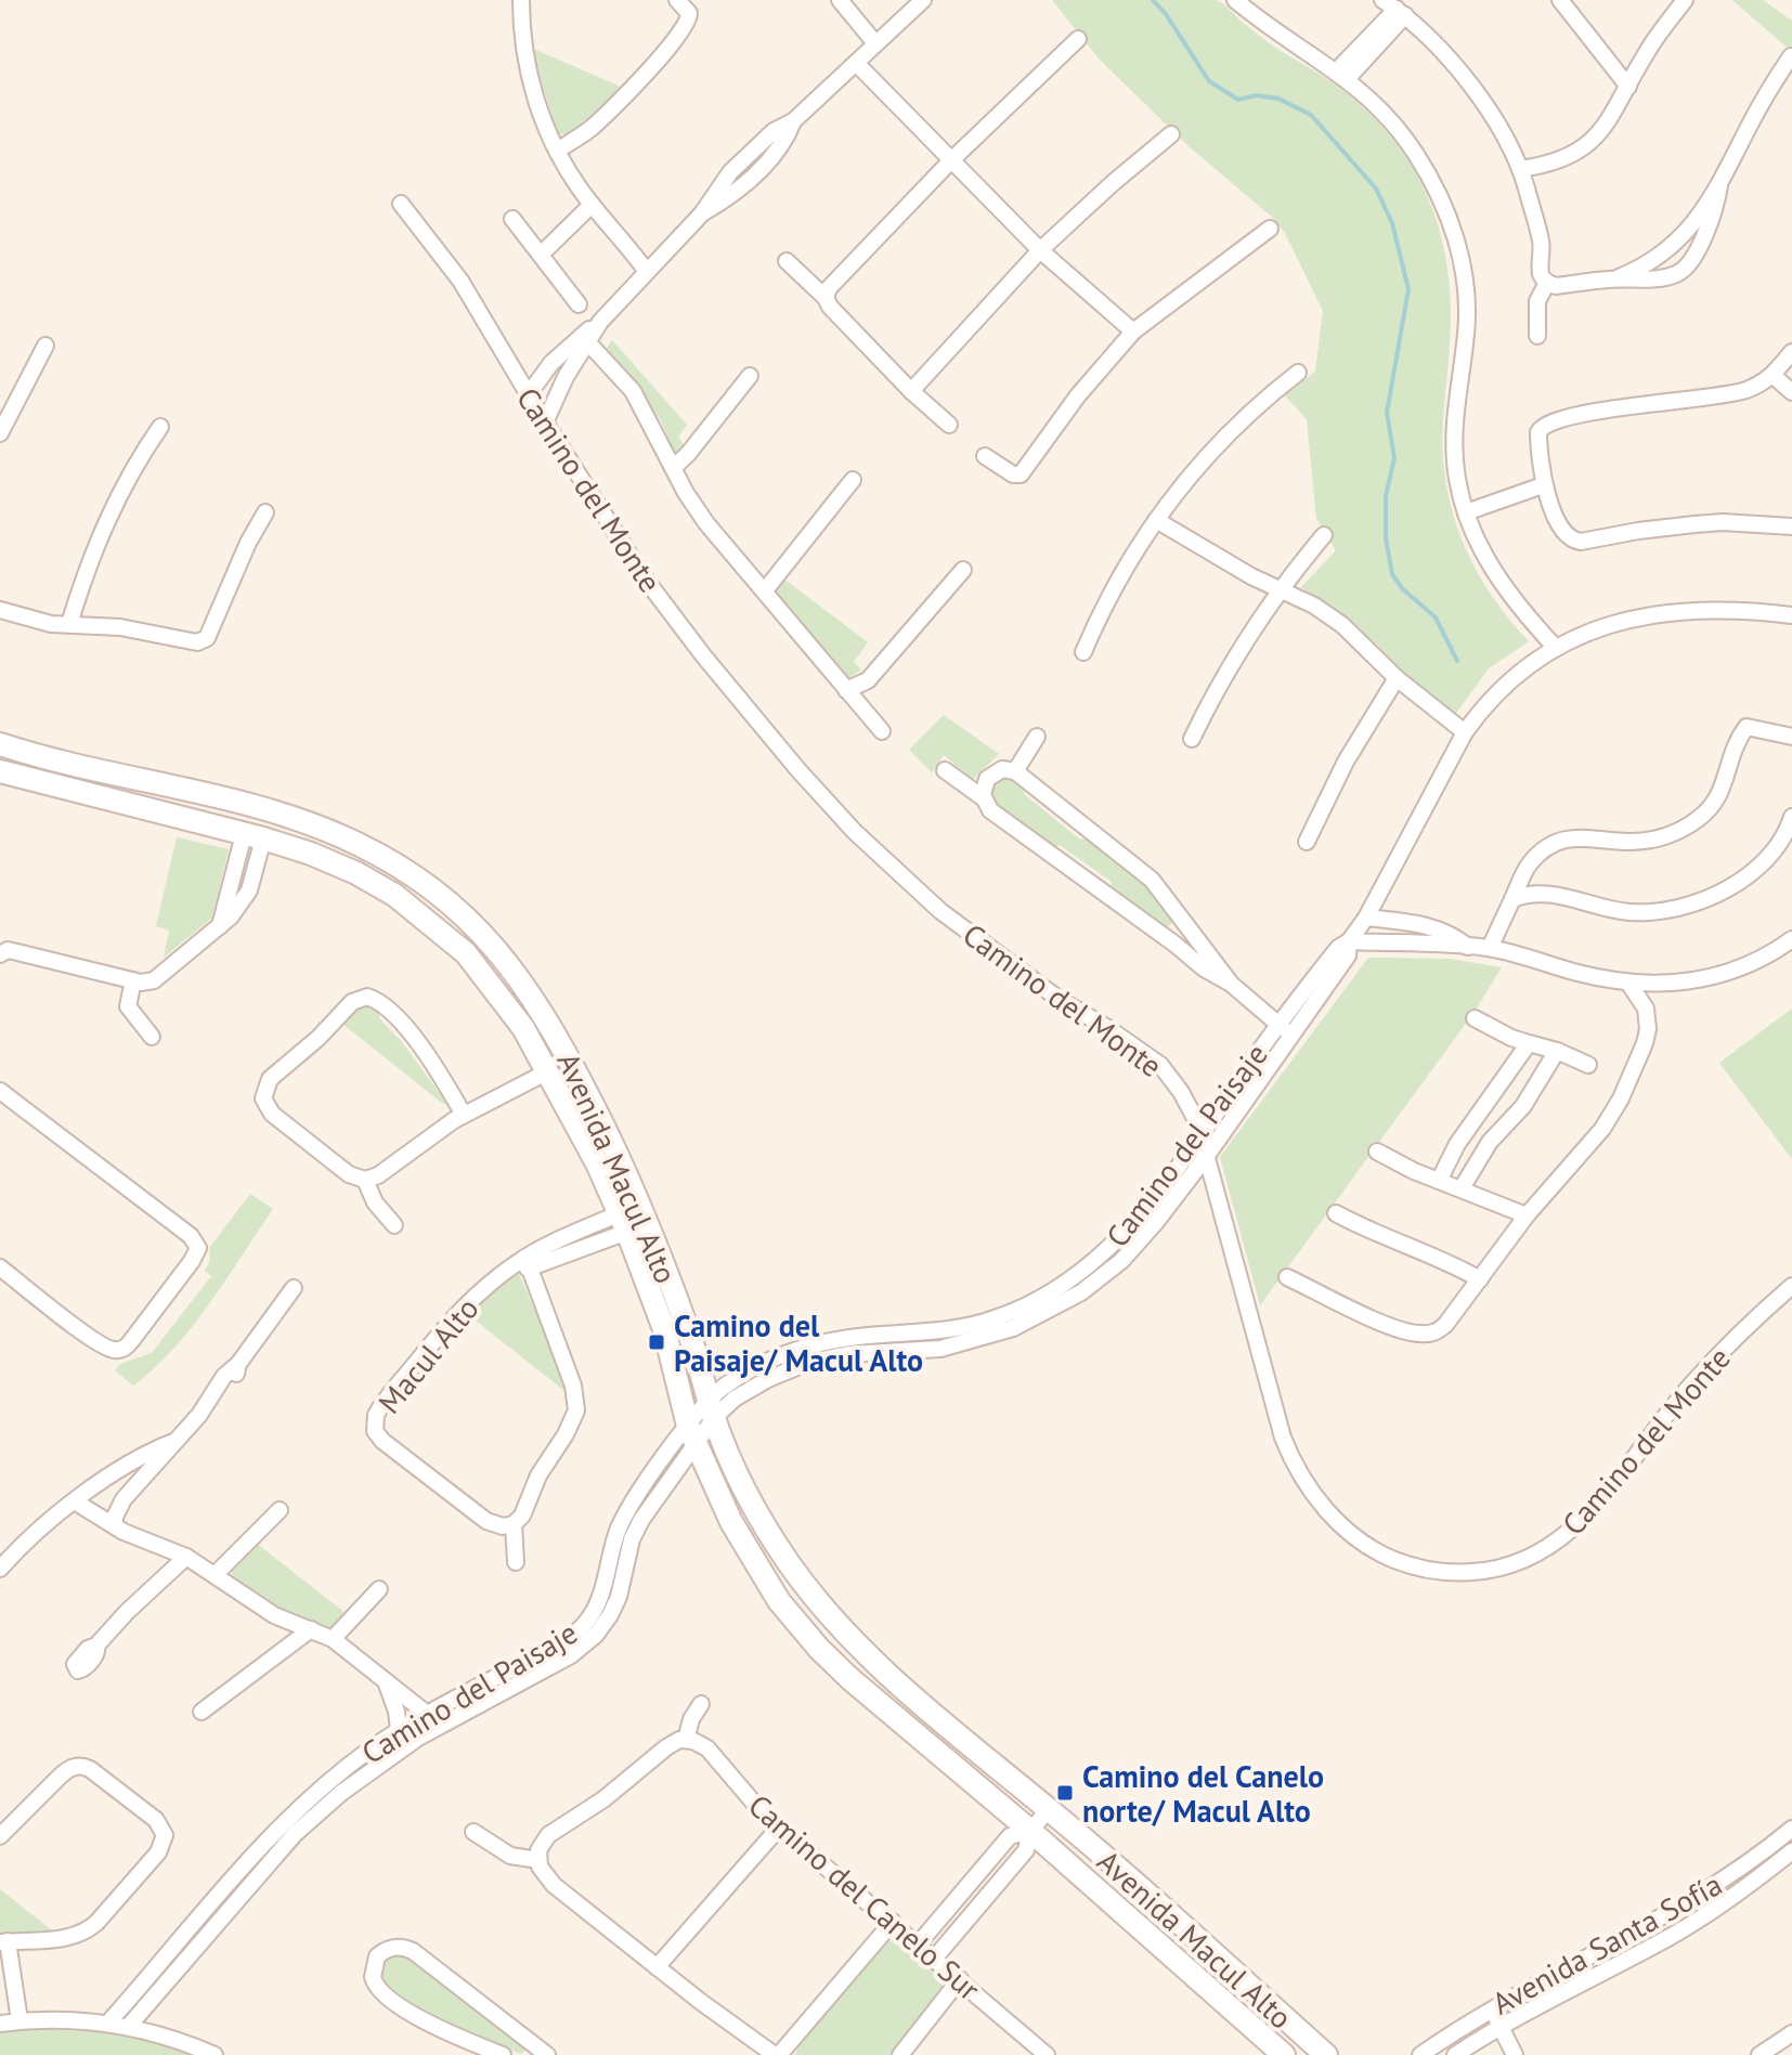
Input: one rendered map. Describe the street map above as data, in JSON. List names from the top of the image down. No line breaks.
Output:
{"streets":{"street":["Camino del Monte","Camino del Paisaje","Avenida Macul Alto","Macul Alto","Camino del Canelo Sur","Avenida Santa Sofía"]},"crossings":[["Camino del Monte","Camino del Paisaje"],["Camino del Paisaje","Avenida Macul Alto"],["Avenida Macul Alto","Macul Alto"]],"places":{"transit":["Camino del Paisaje/ Macul Alto","Camino del Canelo norte/ Macul Alto"]}}
